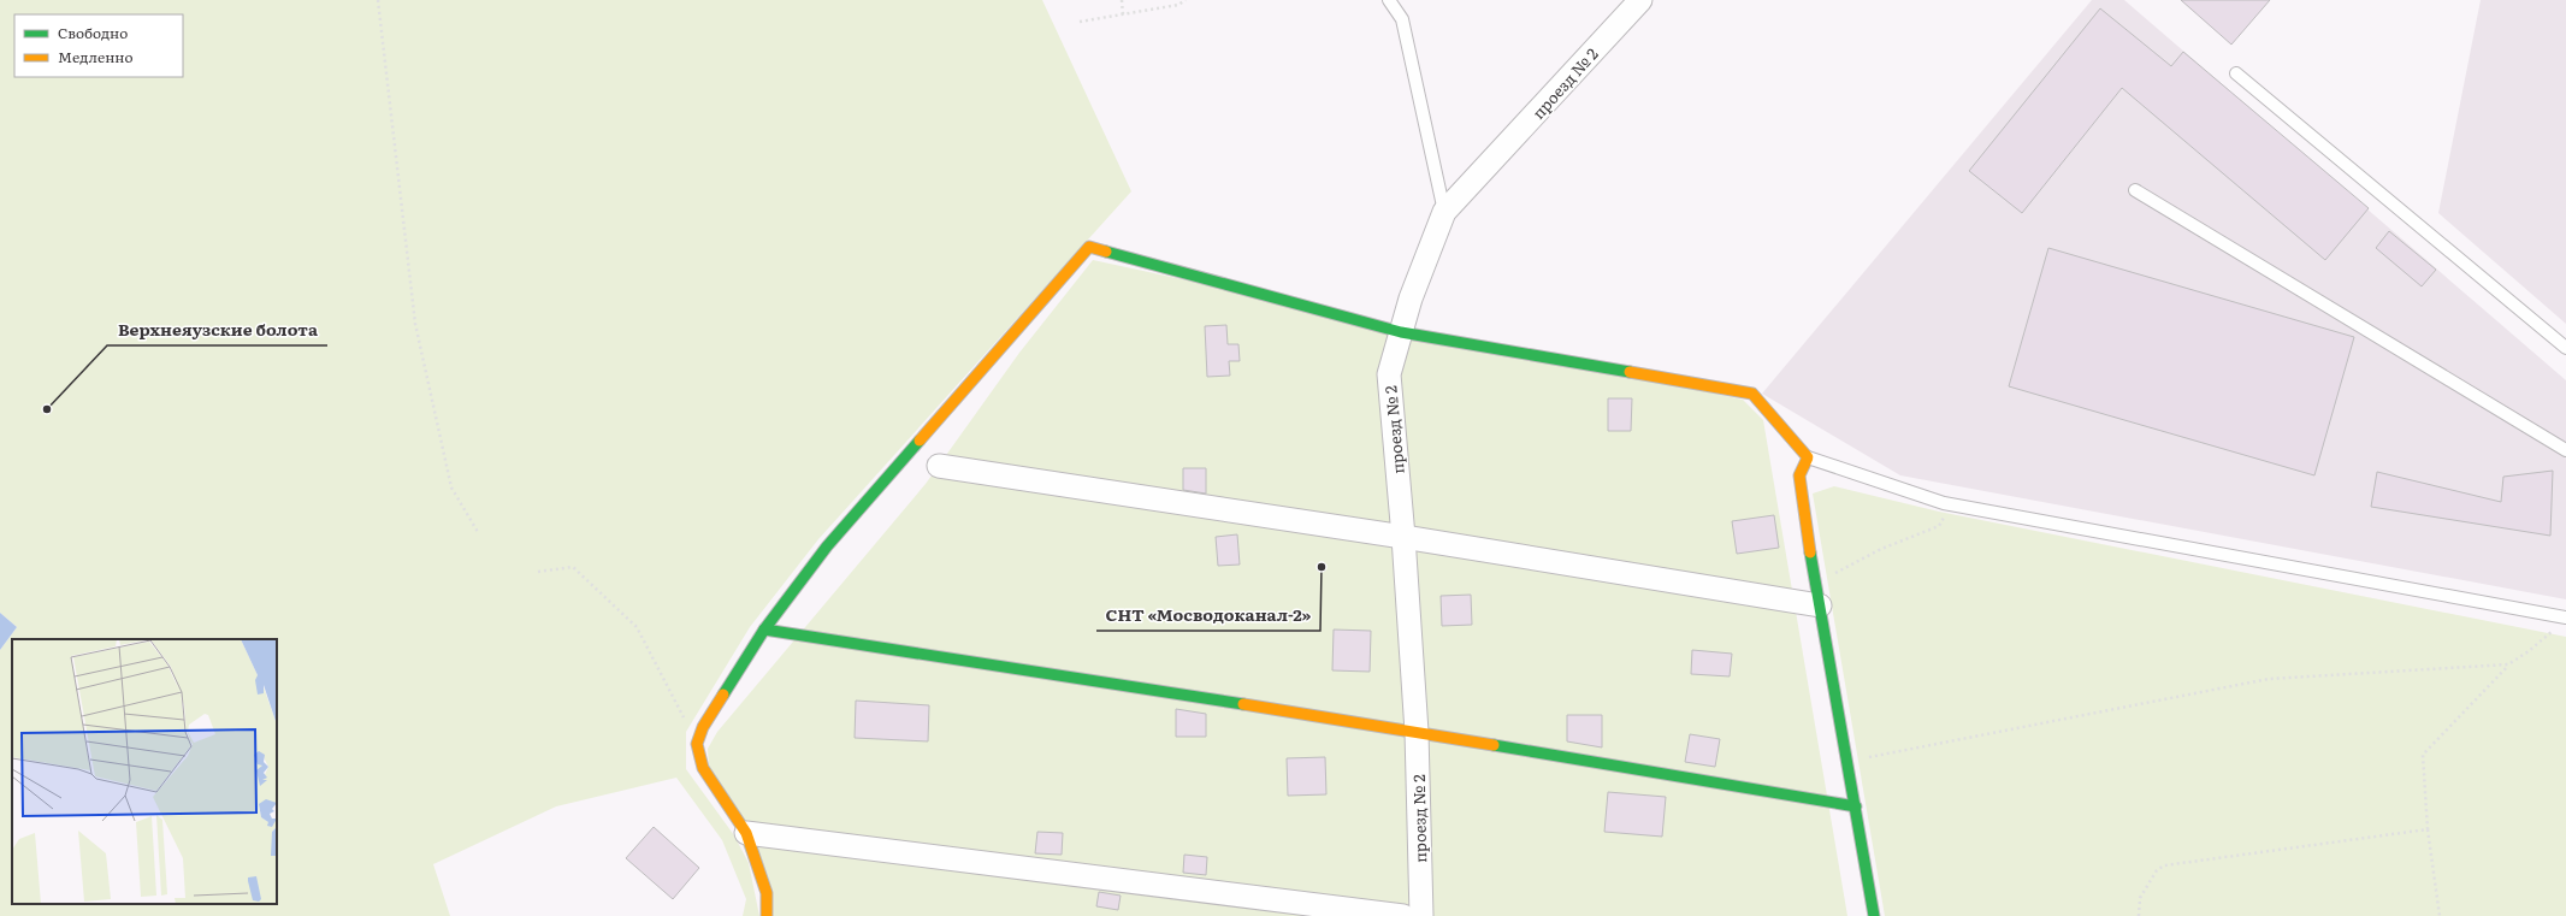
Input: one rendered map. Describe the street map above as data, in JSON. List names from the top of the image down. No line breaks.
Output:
{"streets":{"street":["проезд № 2"]},"places":["Верхнеяузские болота","СНТ «Мосводоканал-2»"],"legend":["Свободно","Медленно"]}
